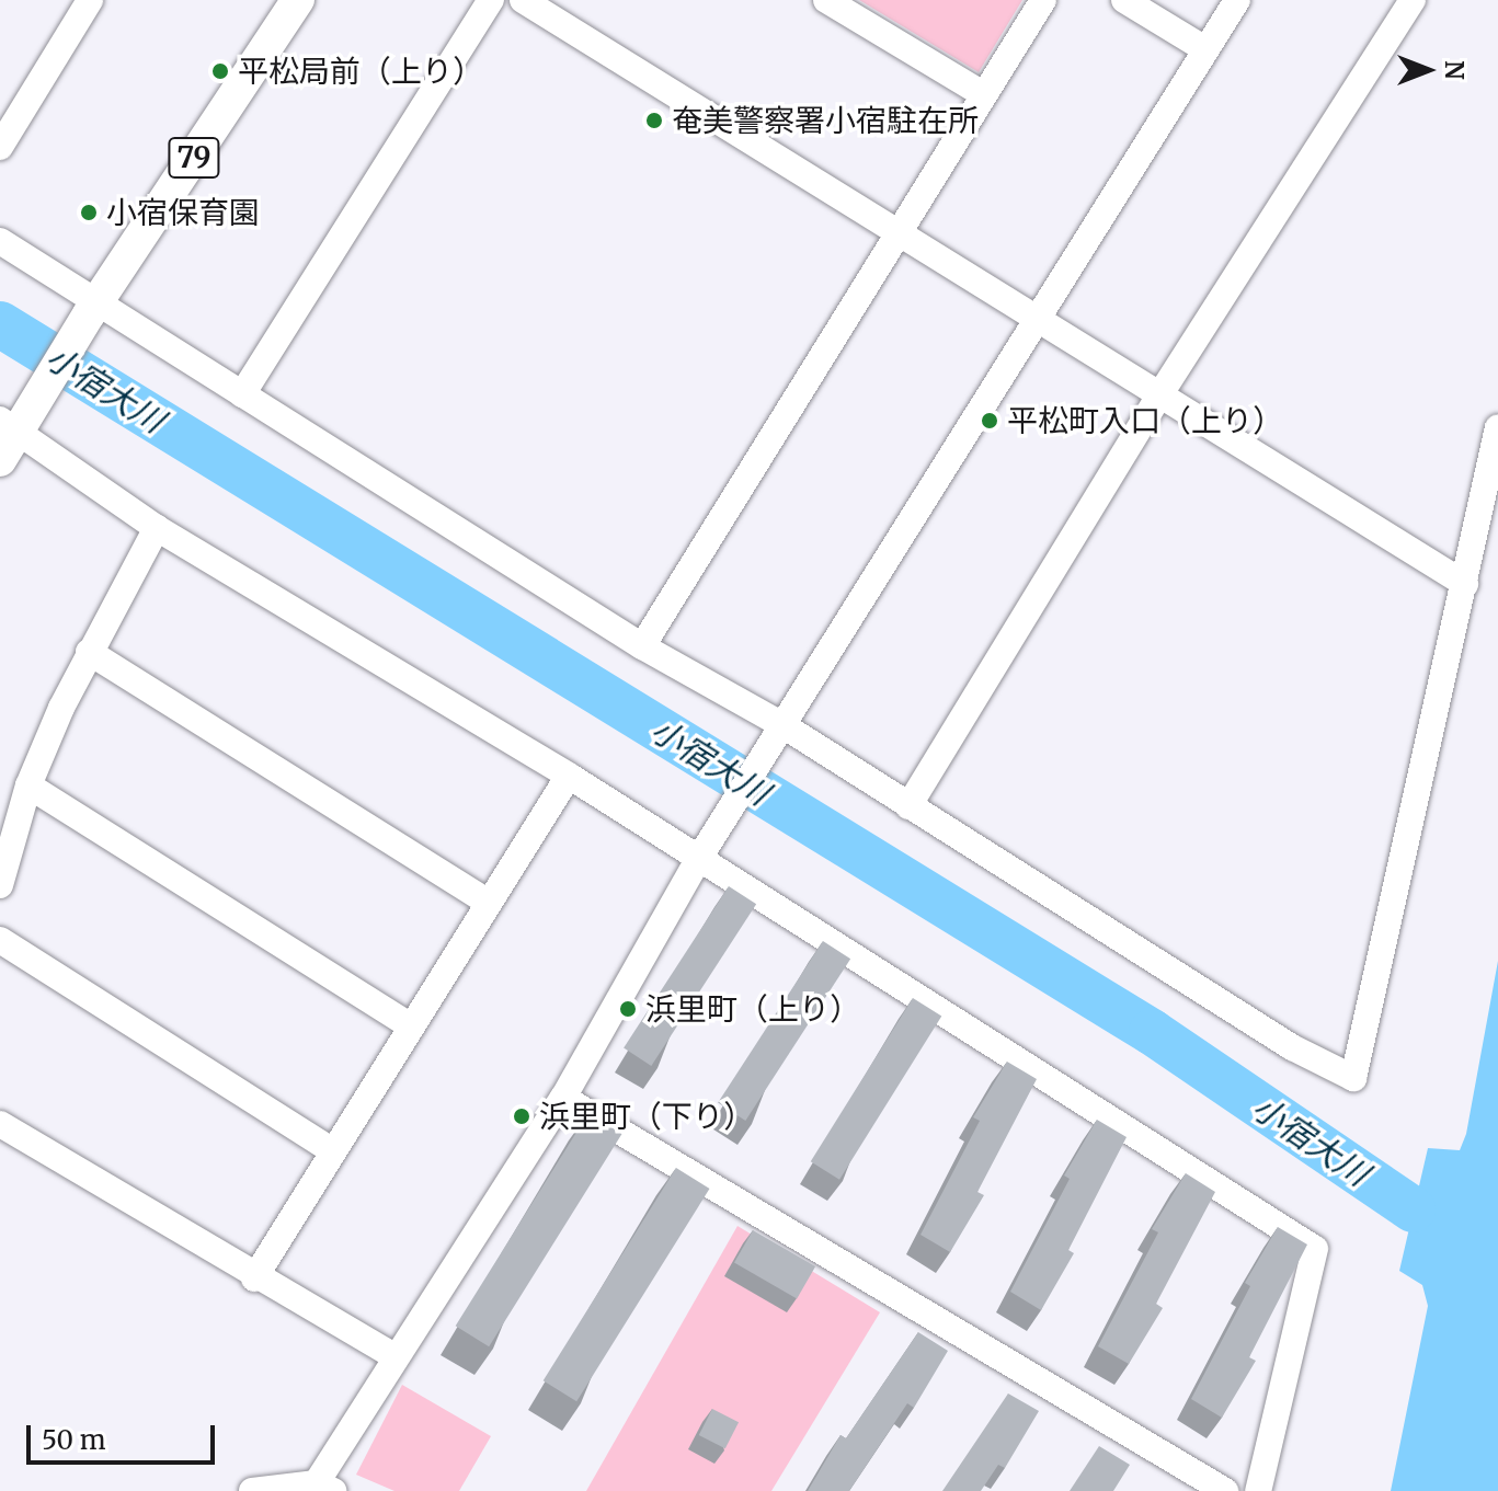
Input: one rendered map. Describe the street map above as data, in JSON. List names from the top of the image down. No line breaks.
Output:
{"streets":{"main road":["79"]},"water":["小宿大川"],"places":["平松局前（上り）","奄美警察署小宿駐在所","小宿保育園","平松町入口（上り）","浜里町（上り）","浜里町（下り）"],"scale_bar":"50 m","north":"right"}
